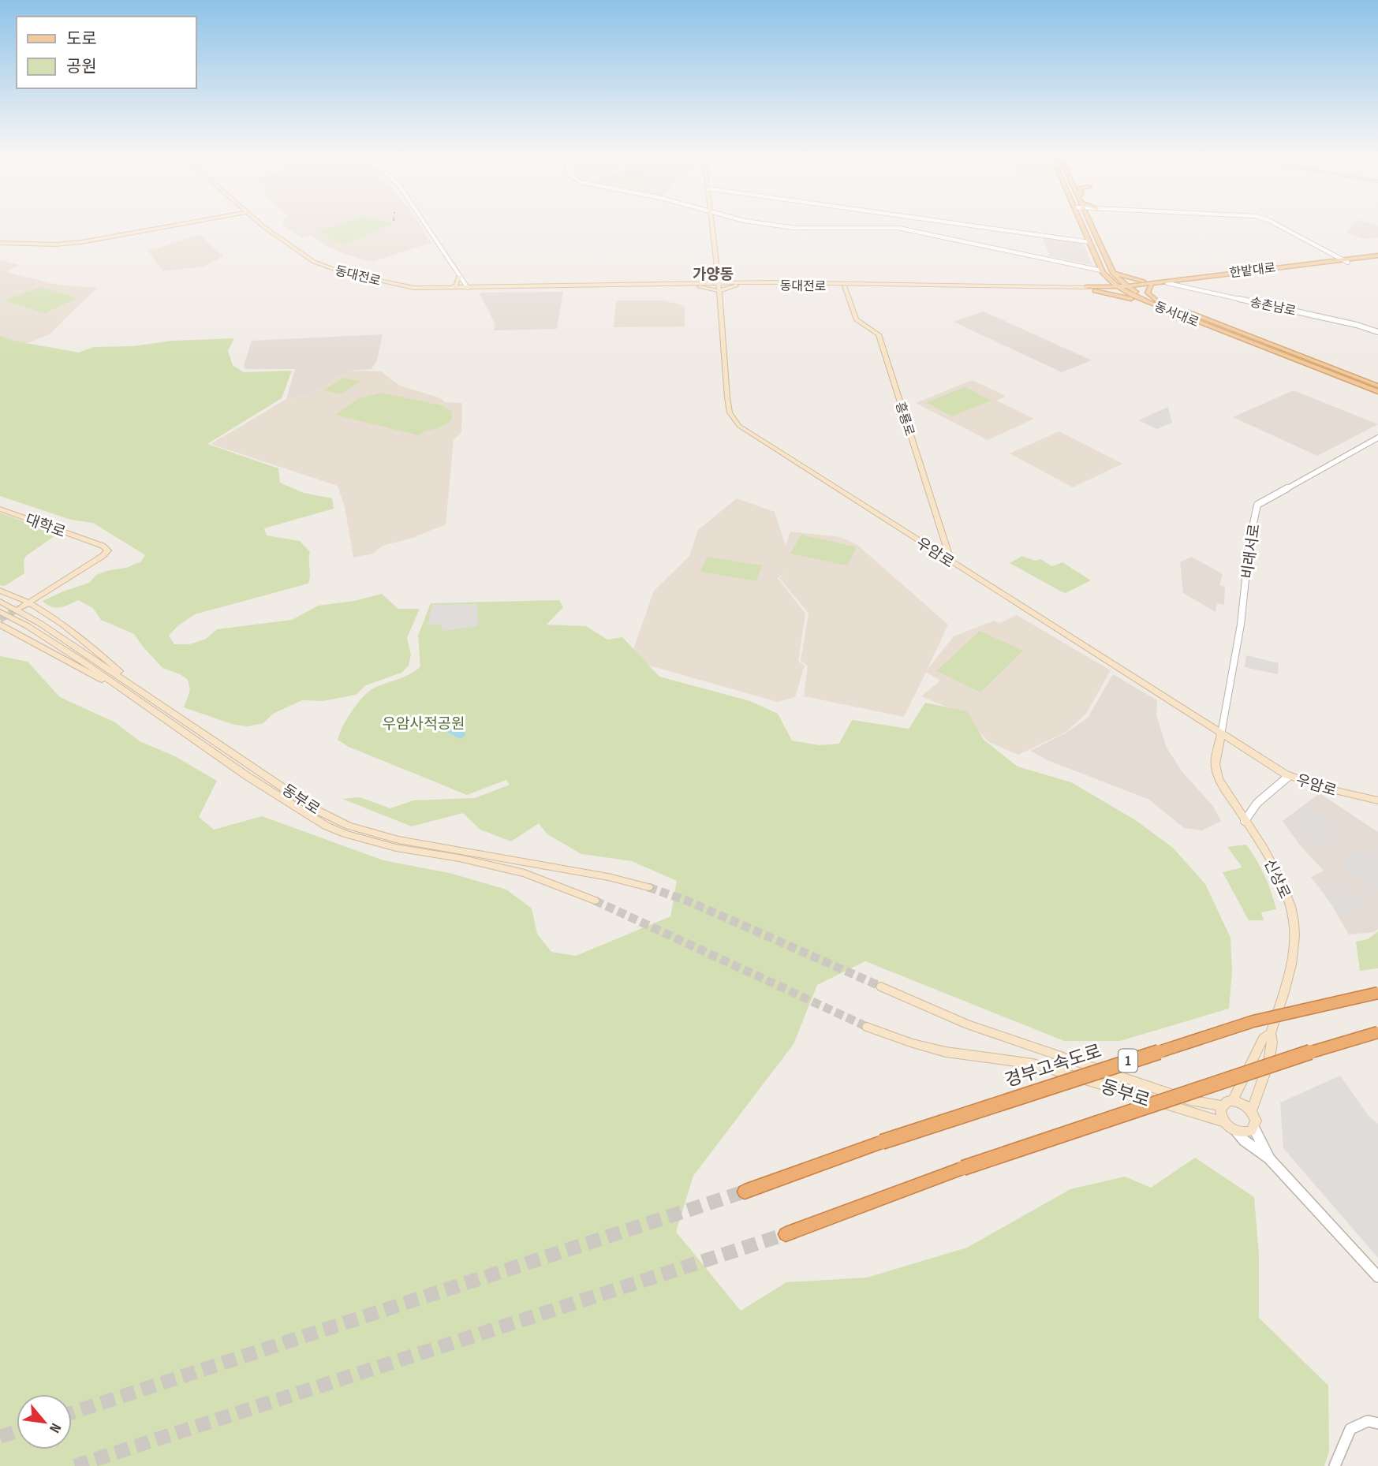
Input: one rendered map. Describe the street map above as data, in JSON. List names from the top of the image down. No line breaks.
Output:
{"streets":{"highway":["1","경부고속도로"],"main road":["한밭대로","동대전로","동서대로","흥룡로","대학로","우암로","동부로","신상로"],"street":["송촌남로","비래서로"]},"crossings":[["한밭대로","동대전로"],["한밭대로","송촌남로"],["한밭대로","동서대로"],["동대전로","동서대로"],["동대전로","흥룡로"],["동대전로","우암로"],["흥룡로","우암로"],["비래서로","우암로"],["비래서로","신상로"],["우암로","신상로"]],"districts":["가양동"],"parks":["우암사적공원"],"legend":["도로","공원"],"north":"bottom right"}
